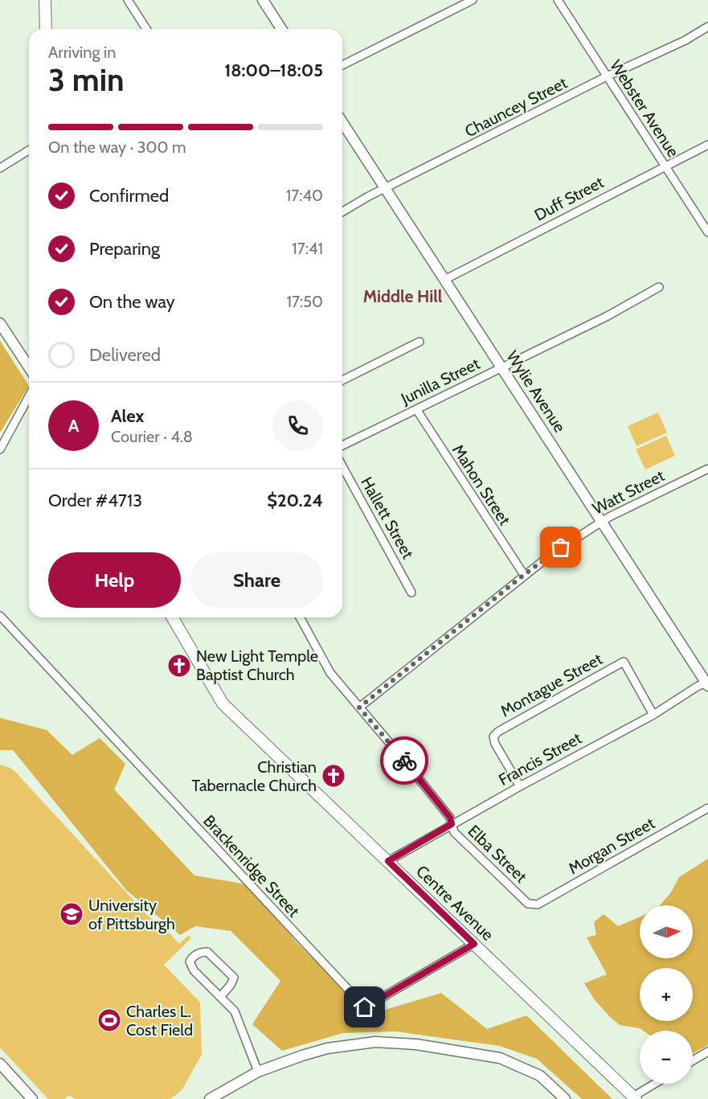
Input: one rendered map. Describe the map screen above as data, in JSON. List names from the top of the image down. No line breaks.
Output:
{"streets":{"main road":["Centre Avenue"],"street":["Chauncey Street","Webster Avenue","Duff Street","Junilla Street","Wylie Avenue","Mahon Street","Watt Street","Hallett Street","Montague Street","Francis Street","Morgan Street","Elba Street","Brackenridge Street"]},"crossings":[["Chauncey Street","Webster Avenue"],["Chauncey Street","Wylie Avenue"],["Webster Avenue","Duff Street"],["Duff Street","Wylie Avenue"],["Junilla Street","Wylie Avenue"],["Junilla Street","Mahon Street"],["Wylie Avenue","Watt Street"],["Wylie Avenue","Francis Street"],["Mahon Street","Watt Street"],["Watt Street","Elba Street"],["Montague Street","Francis Street"],["Francis Street","Elba Street"],["Francis Street","Centre Avenue"],["Morgan Street","Elba Street"],["Brackenridge Street","Centre Avenue"]],"districts":["Middle Hill"],"places":{"church":["New Light Temple Baptist Church","Christian Tabernacle Church"],"school or university":["University of Pittsburgh"],"sports":["Charles L. Cost Field"]},"north":"right","page":{"heading":["3 min","Arriving in","18:00–18:05"],"panel":["Alex","Courier · 4.8","Order #4713","$20.24"],"bar":"On the way · 300 m","list":[["Confirmed","17:40"],["Preparing","17:41"],["On the way","17:50"],"Delivered"],"round":"A","buttons":["Help","Share"],"map_buttons":["+","−"]}}
